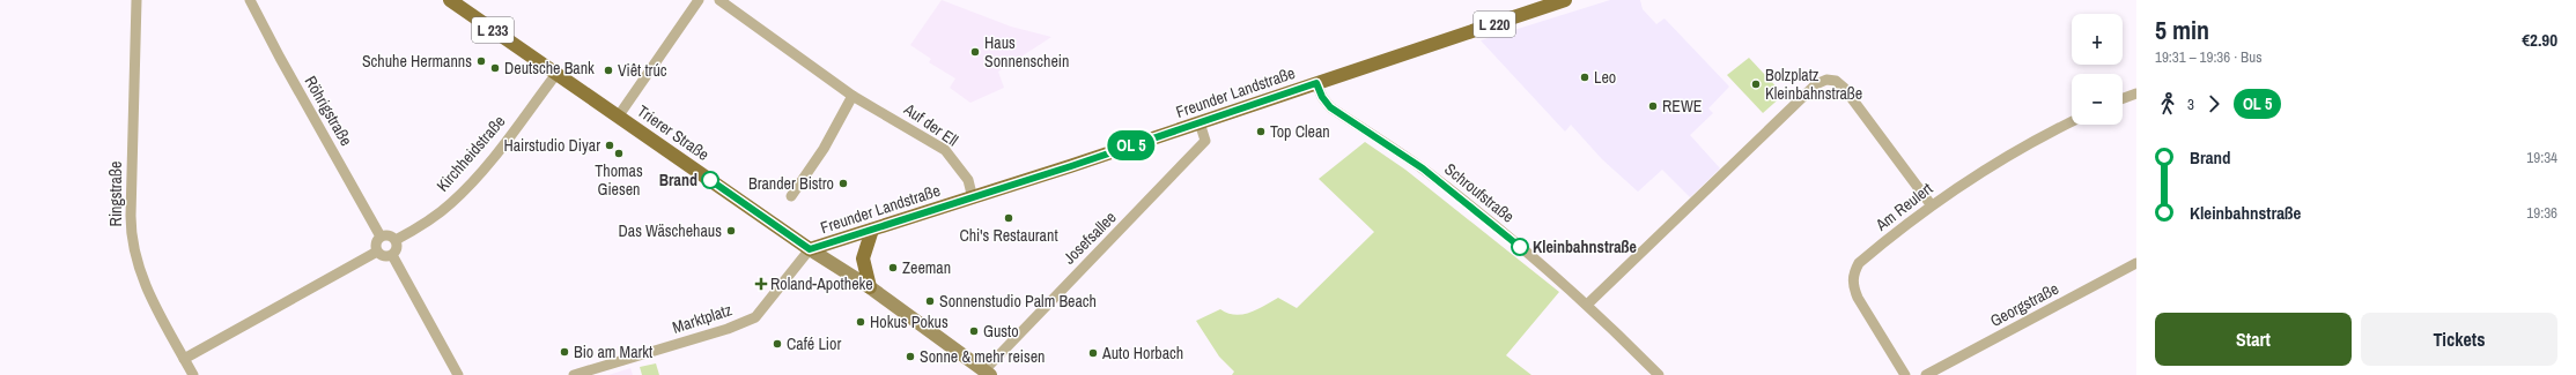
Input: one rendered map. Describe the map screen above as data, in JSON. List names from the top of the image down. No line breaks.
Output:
{"streets":{"main road":["L 220","L 233","Freunder Landstraße","Trierer Straße"],"street":["Röhrigstraße","Auf der Ell","Kirchheidstraße","Schroufstraße","Ringstraße","Am Reulert","Josefsallee","Georgstraße","Marktplatz"]},"crossings":[["Freunder Landstraße","Auf der Ell"],["Freunder Landstraße","Trierer Straße"],["Freunder Landstraße","Schroufstraße"],["Freunder Landstraße","Josefsallee"],["Freunder Landstraße","Marktplatz"],["Röhrigstraße","Kirchheidstraße"],["Trierer Straße","Kirchheidstraße"],["Trierer Straße","Josefsallee"],["Trierer Straße","Marktplatz"]],"places":{"other":["Haus Sonnenschein","Schuhe Hermanns","Deutsche Bank","Viêt trúc","Leo","Bolzplatz Kleinbahnstraße","REWE","Top Clean","Hairstudio Diyar","Thomas Giesen","Brand","Brander Bistro","Chi's Restaurant","Das Wäschehaus","Kleinbahnstraße","Zeeman","Sonnenstudio Palm Beach","Hokus Pokus","Gusto","Café Lior","Bio am Markt","Auto Horbach","Sonne & mehr reisen"],"health":["Roland-Apotheke"]},"page":{"on_map":"OL 5","heading":["5 min","19:31 – 19:36 · Bus","€2.90"],"map_buttons":["+","−"],"legs":["3","OL 5"],"list":[{"name":"Brand","value":"19:34"},{"name":"Kleinbahnstraße","value":"19:36"}],"buttons":["Start","Tickets"]}}
